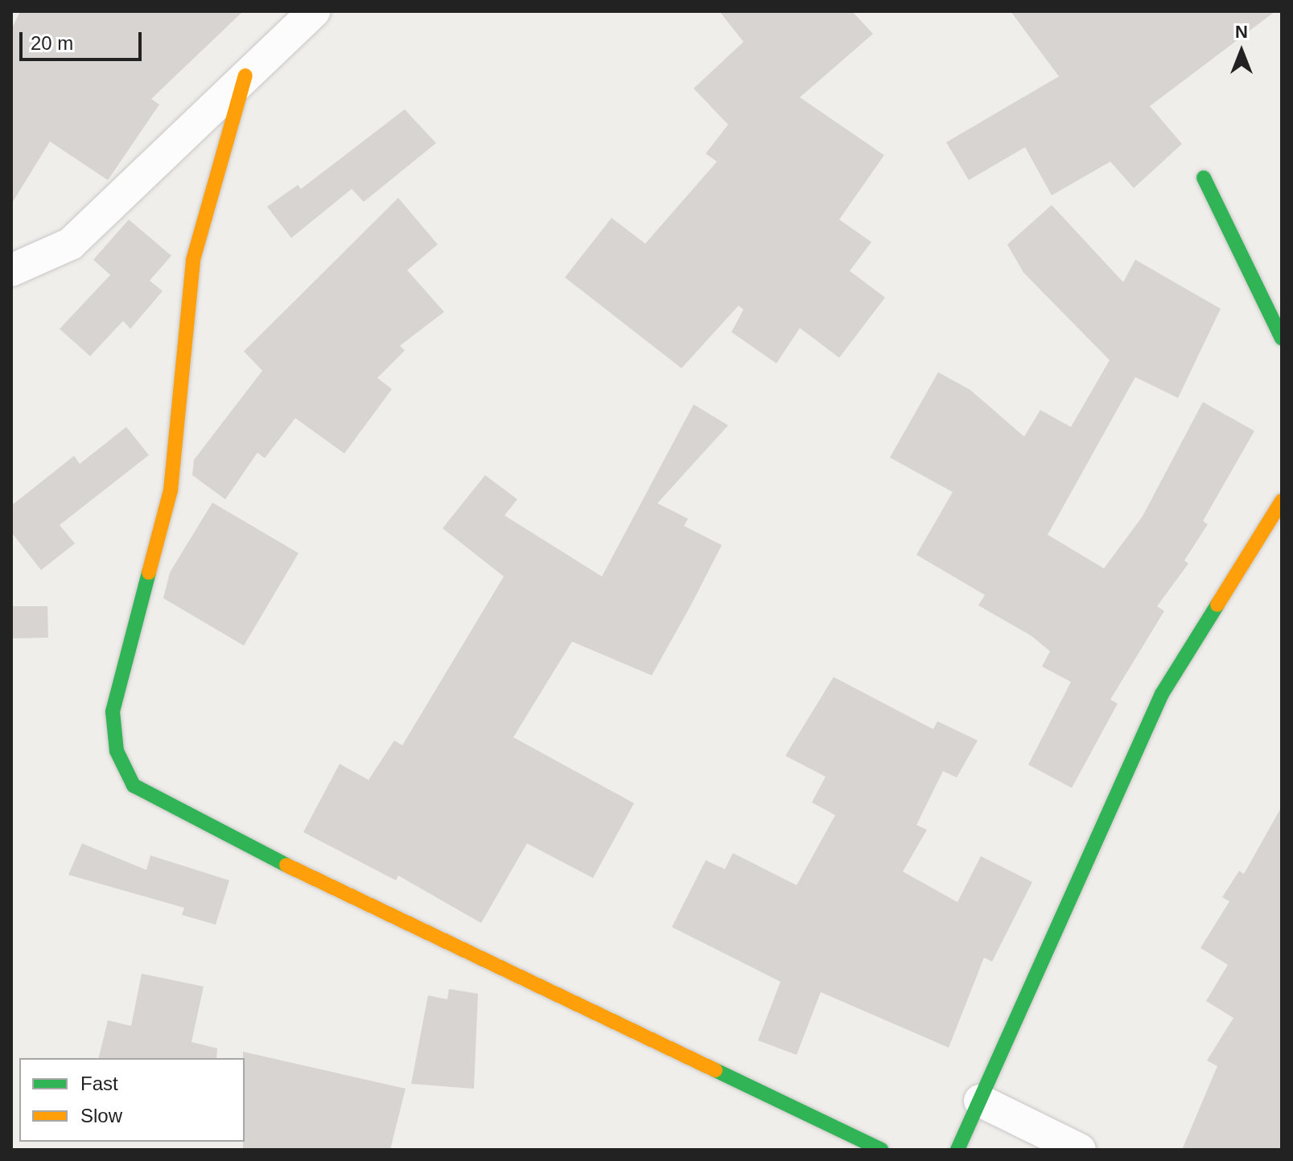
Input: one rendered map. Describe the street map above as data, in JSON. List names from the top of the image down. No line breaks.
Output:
{"legend":["Fast","Slow"],"scale_bar":"20 m","north":"top"}
